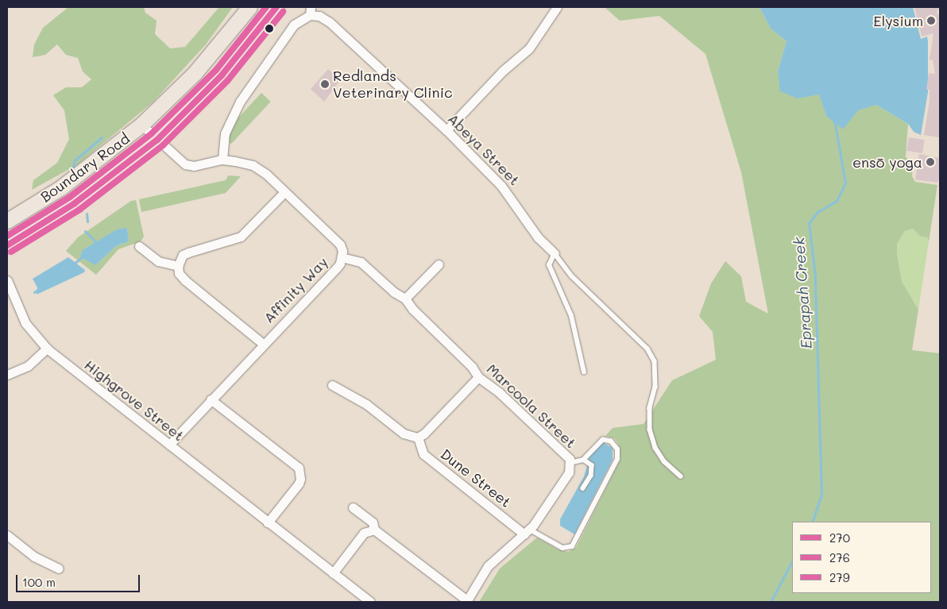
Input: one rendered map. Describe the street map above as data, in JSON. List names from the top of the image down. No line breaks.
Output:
{"streets":{"highway":["Boundary Road"],"street":["Abeya Street","Affinity Way","Highgrove Street","Marcoola Street","Dune Street"]},"crossings":[["Boundary Road","Affinity Way"],["Affinity Way","Highgrove Street"],["Affinity Way","Marcoola Street"],["Marcoola Street","Dune Street"]],"water":["Eprapah Creek"],"places":["Elysium","Redlands Veterinary Clinic","ensō yoga"],"lines":["transit line 270","transit line 279","transit line 276"],"legend":["270","276","279"],"scale_bar":"100 m"}
